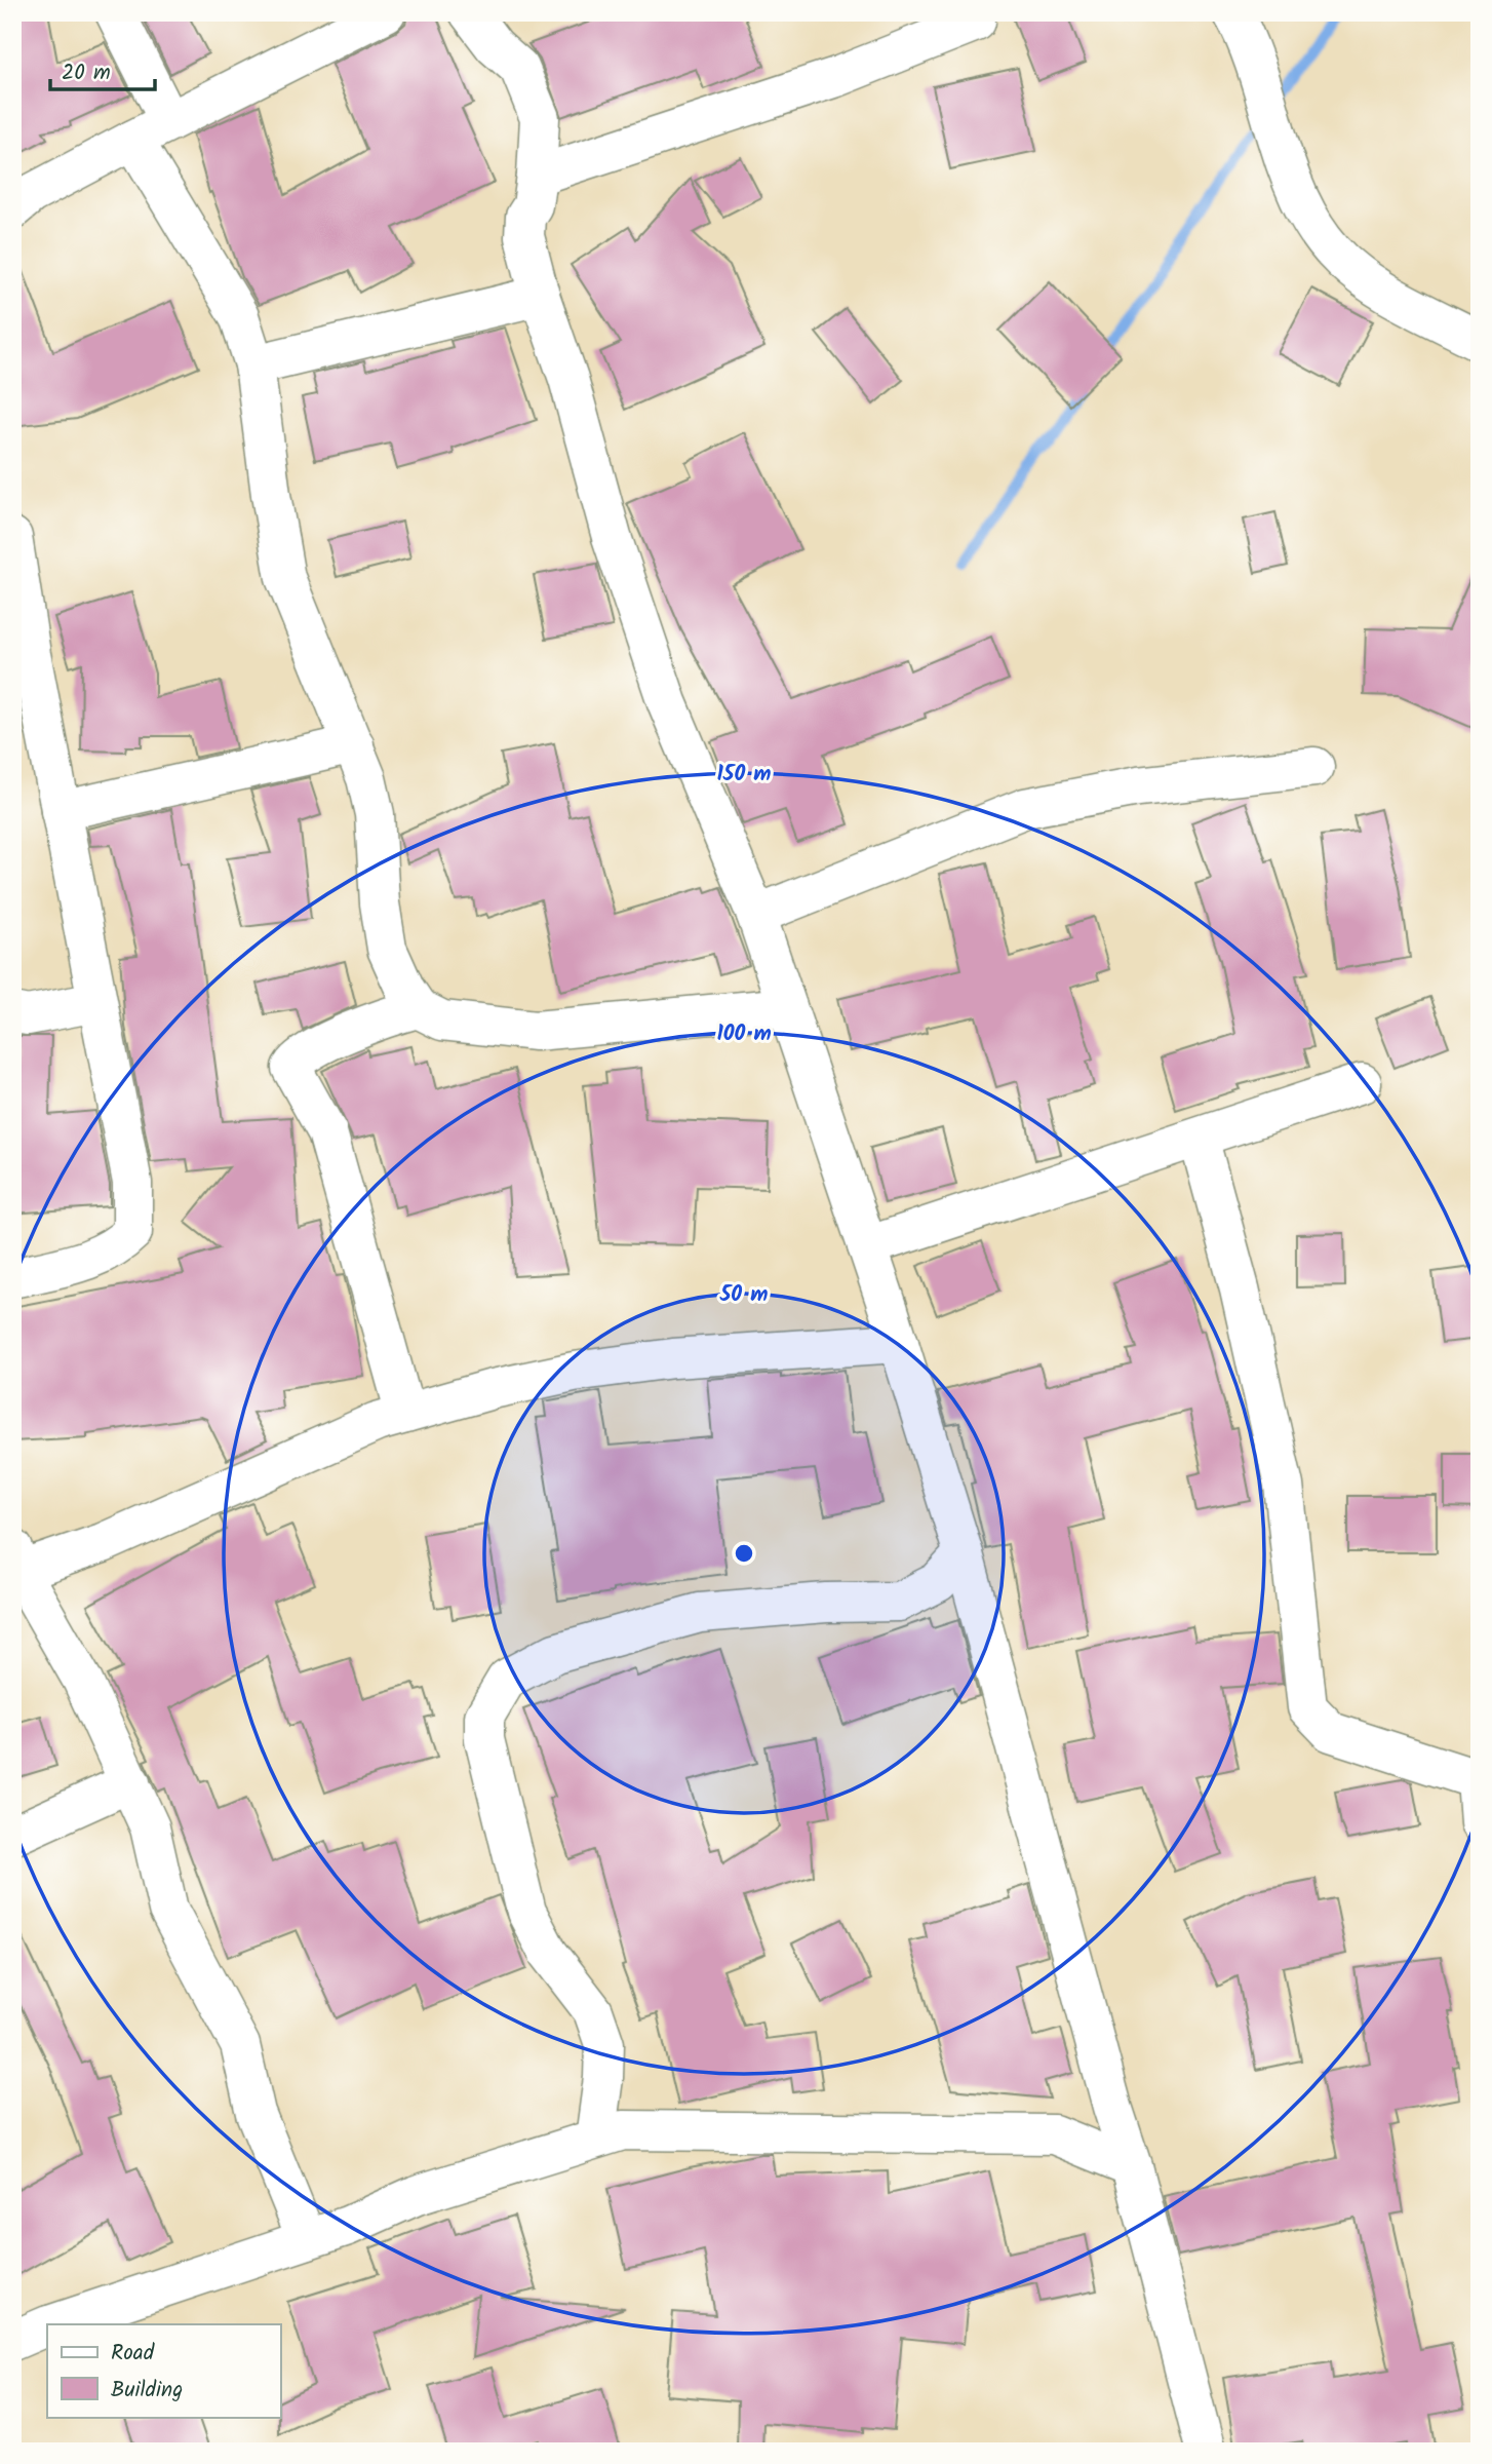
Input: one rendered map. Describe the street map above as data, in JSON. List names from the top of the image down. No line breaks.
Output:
{"legend":["Road","Building"],"scale_bar":"20 m","rings":["150 m","100 m","50 m"]}
